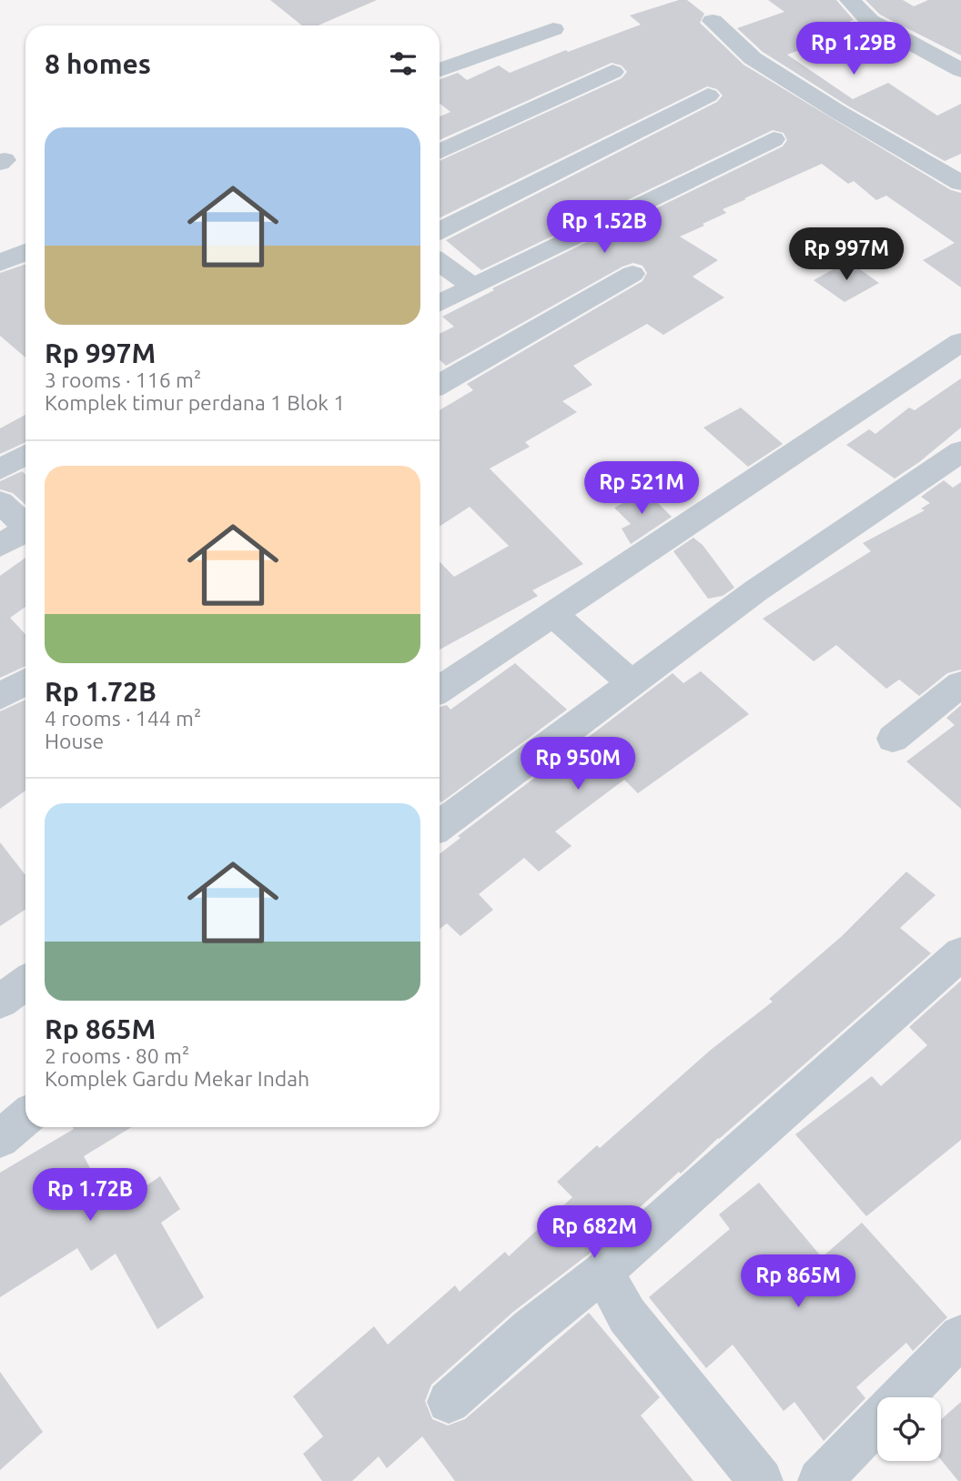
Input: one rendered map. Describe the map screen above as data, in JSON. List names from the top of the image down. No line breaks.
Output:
{"page":{"price":["Rp 1.29B","Rp 1.52B","Rp 997M","Rp 521M","Rp 950M","Rp 1.72B","Rp 682M","Rp 865M"],"heading":"8 homes","list":[{"name":"Rp 997M","note":"3 rooms · 116 m² · Komplek timur perdana 1 Blok 1"},{"name":"Rp 1.72B","note":"4 rooms · 144 m² · House"},{"name":"Rp 865M","note":"2 rooms · 80 m² · Komplek Gardu Mekar Indah"}]}}
